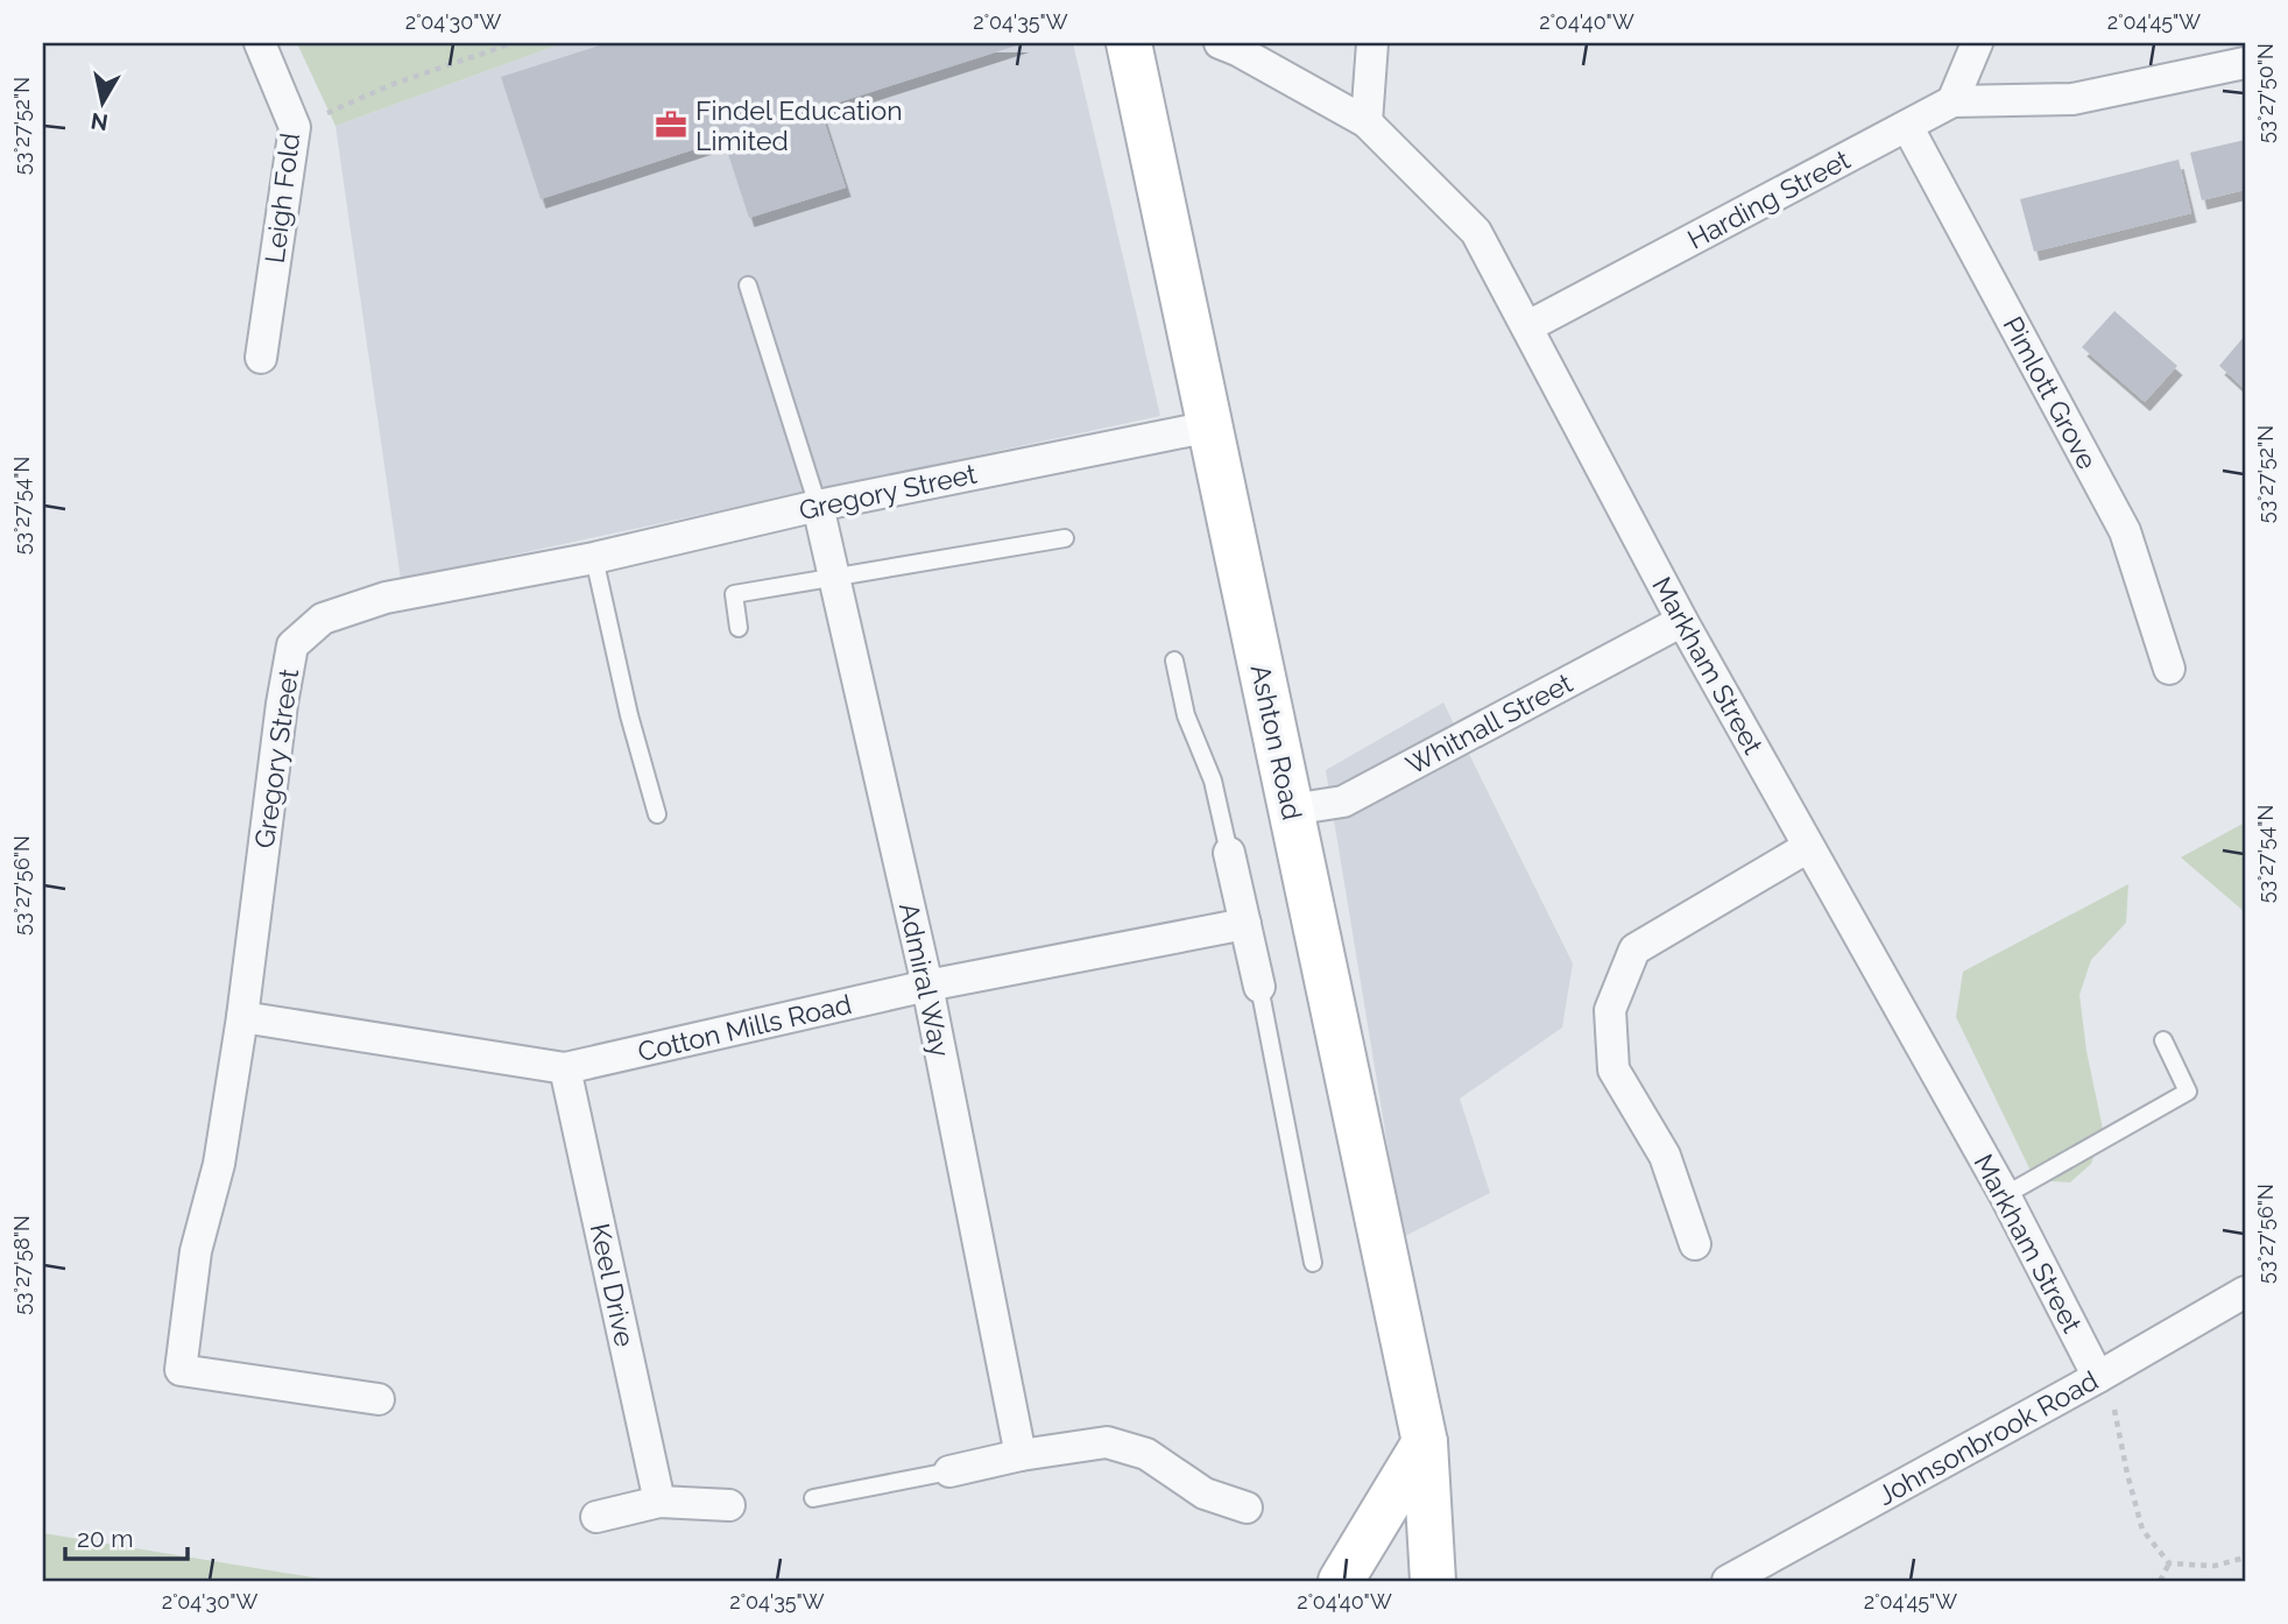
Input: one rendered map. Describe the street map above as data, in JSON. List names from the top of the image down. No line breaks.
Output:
{"streets":{"main road":["Ashton Road"],"street":["Leigh Fold","Harding Street","Pimlott Grove","Gregory Street","Markham Street","Whitnall Street","Admiral Way","Cotton Mills Road","Keel Drive","Johnsonbrook Road"]},"crossings":[["Harding Street","Pimlott Grove"],["Harding Street","Markham Street"],["Gregory Street","Ashton Road"],["Gregory Street","Admiral Way"],["Gregory Street","Cotton Mills Road"],["Markham Street","Whitnall Street"],["Markham Street","Johnsonbrook Road"],["Whitnall Street","Ashton Road"],["Admiral Way","Cotton Mills Road"],["Cotton Mills Road","Keel Drive"]],"places":{"office":["Findel Education Limited"]},"scale_bar":"20 m","north":"bottom","coordinates":["2°04'30\"W","2°04'35\"W","2°04'40\"W","2°04'45\"W","53°27'50\"N","53°27'52\"N","53°27'54\"N","53°27'56\"N","53°27'58\"N"]}
